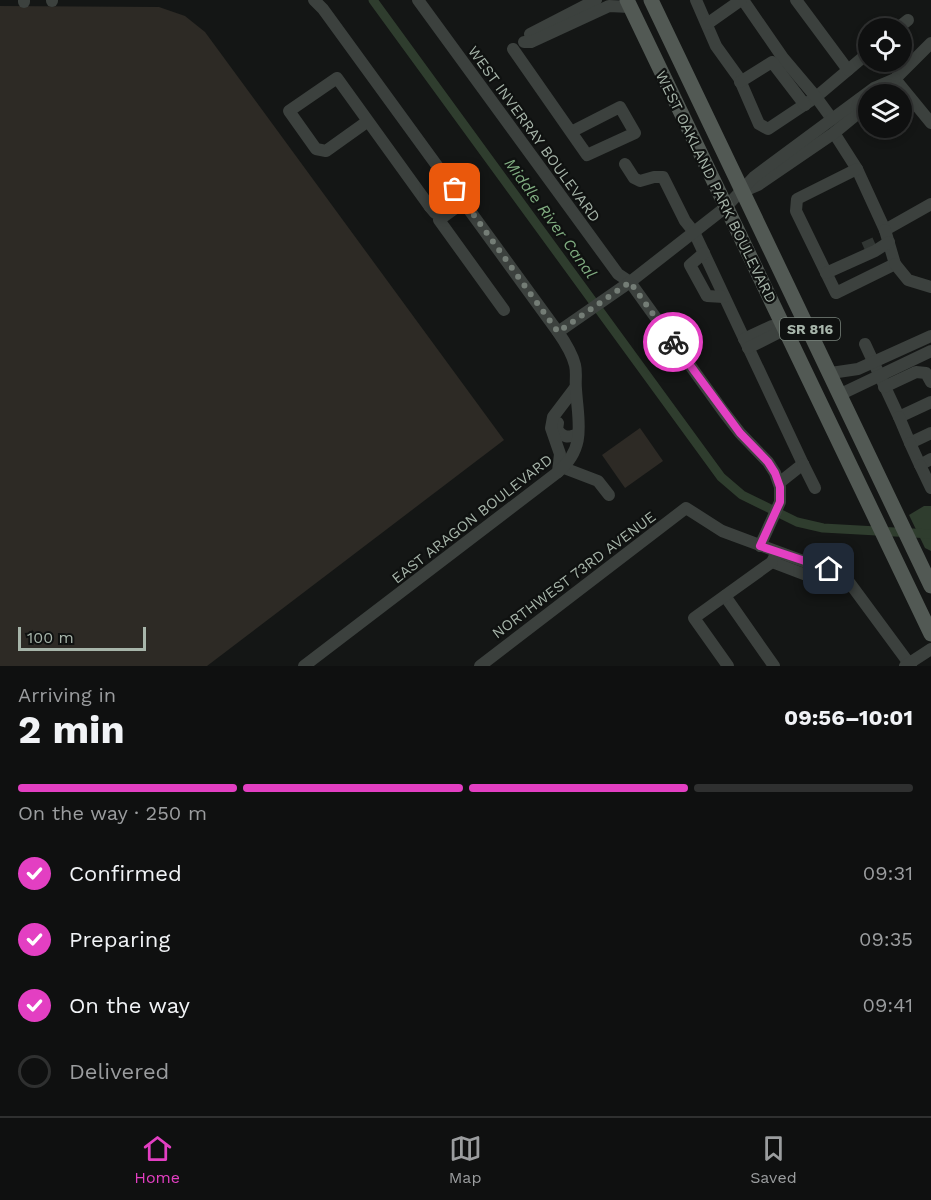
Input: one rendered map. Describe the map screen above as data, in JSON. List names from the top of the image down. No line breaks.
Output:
{"streets":{"main road":["WEST OAKLAND PARK BOULEVARD","SR 816"],"street":["WEST INVERRAY BOULEVARD","EAST ARAGON BOULEVARD","NORTHWEST 73RD AVENUE"]},"water":["Middle River Canal"],"scale_bar":"100 m","page":{"scale":"100 m","heading":["2 min","Arriving in","09:56–10:01"],"bar":"On the way · 250 m","list":[["Confirmed","09:31"],["Preparing","09:35"],["On the way","09:41"],"Delivered"],"tabs":["Home","Map","Saved"]}}
